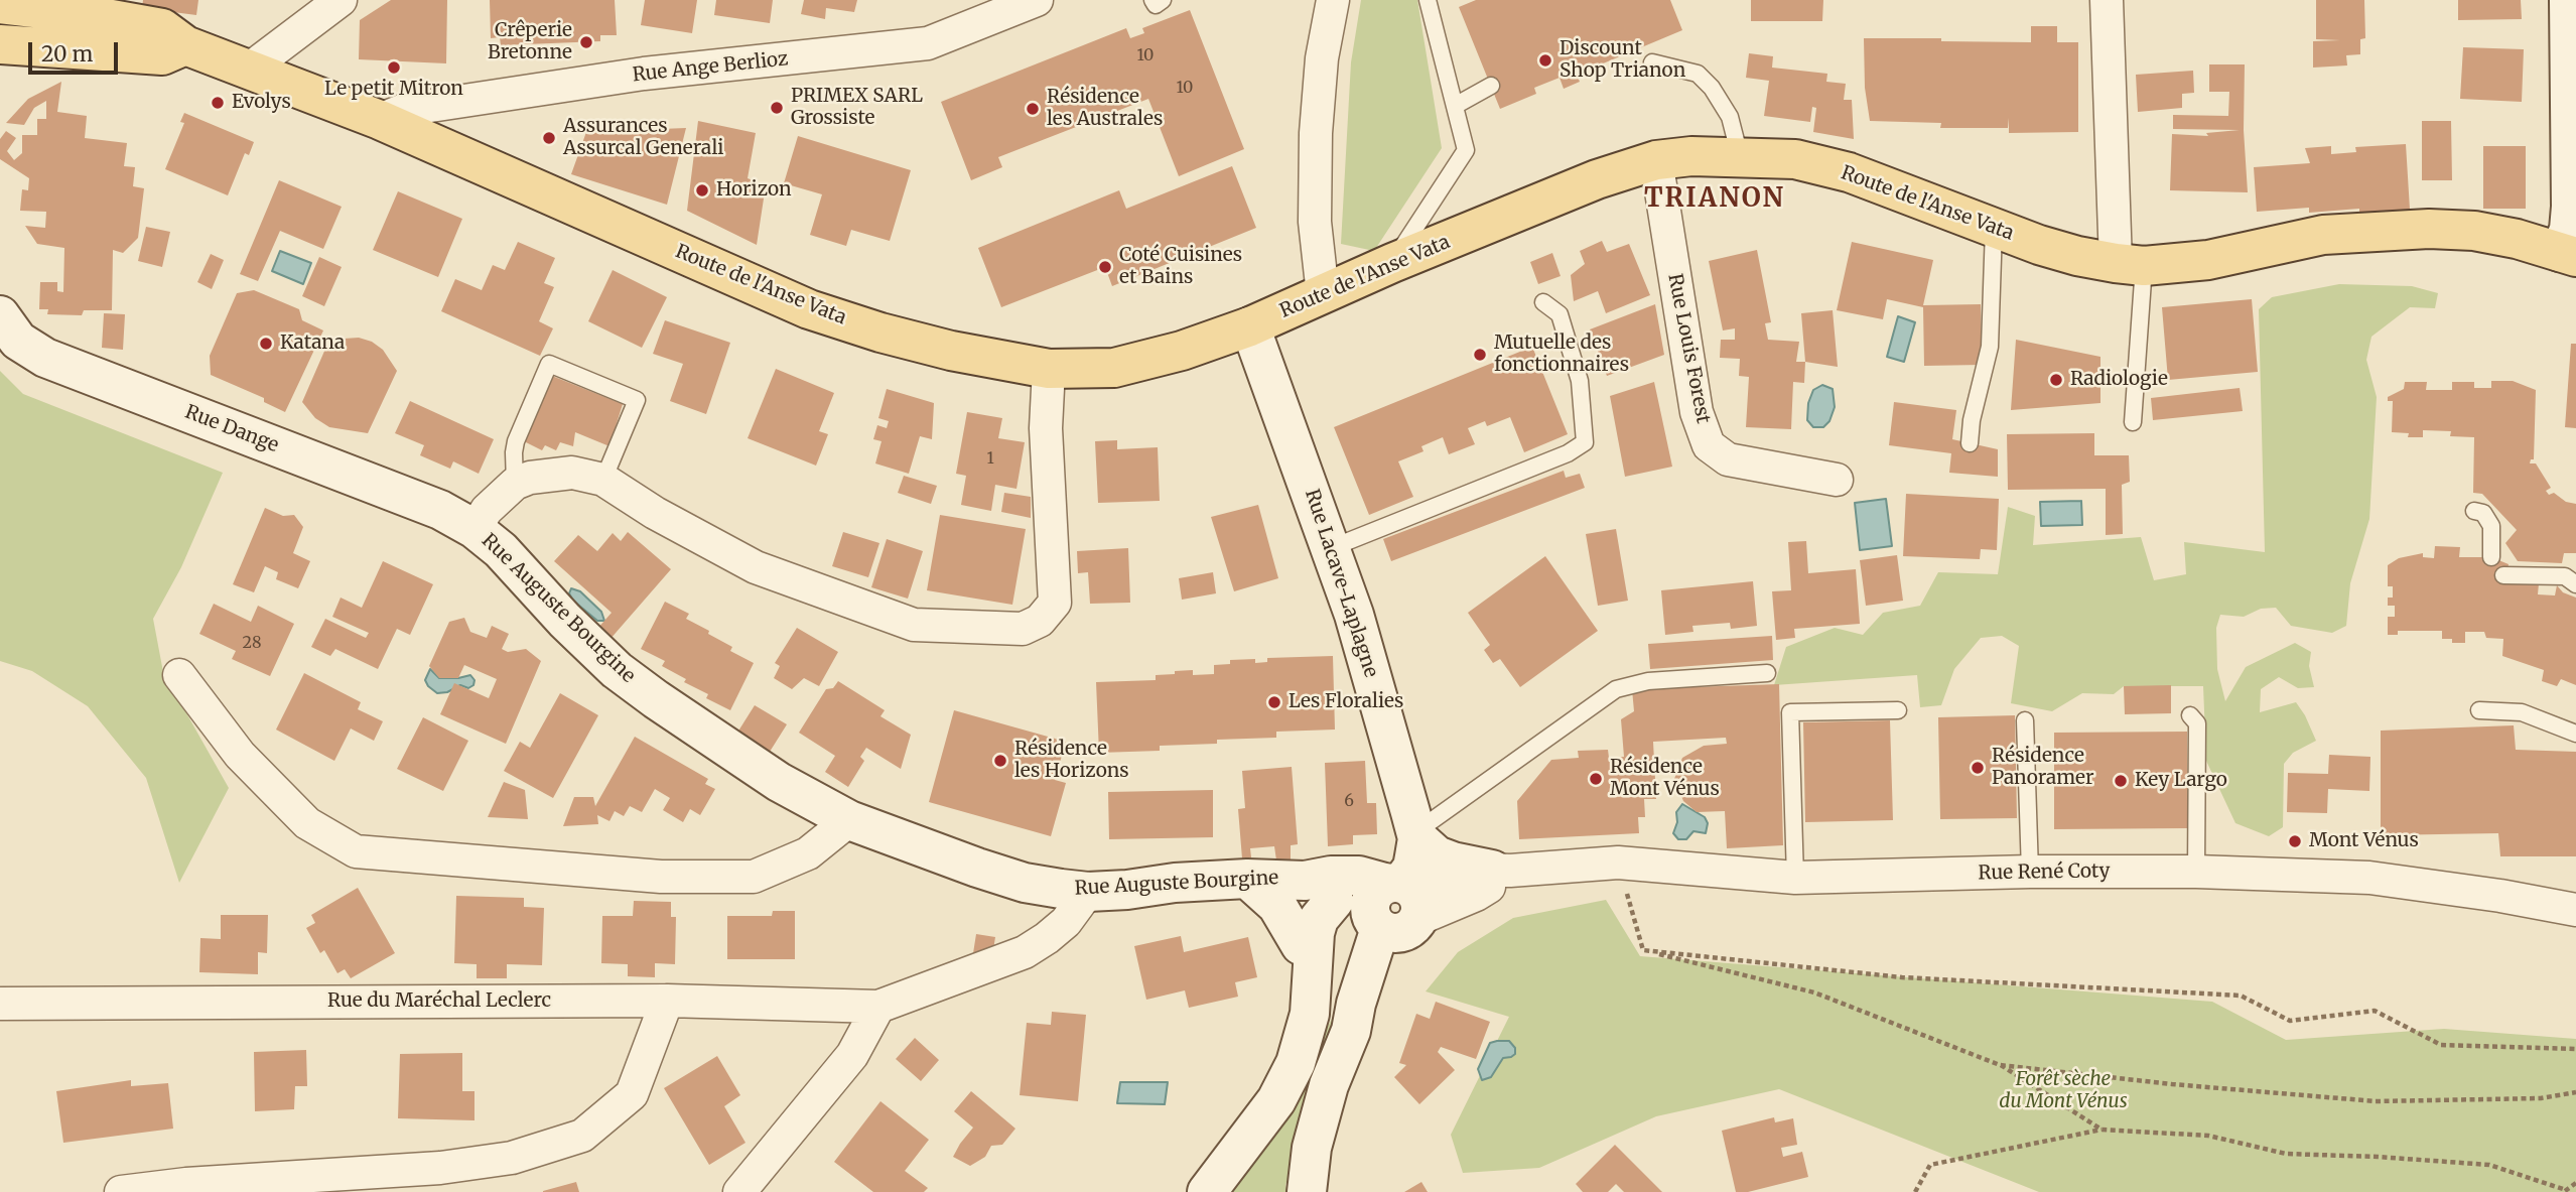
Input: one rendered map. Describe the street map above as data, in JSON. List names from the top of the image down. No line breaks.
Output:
{"streets":{"main road":["Route de l'Anse Vata"],"street":["Rue Ange Berlioz","Rue Louis Forest","Rue Dange","Rue Lacave-Laplagne","Rue Auguste Bourgine","Rue René Coty","Rue du Maréchal Leclerc"]},"crossings":[["Rue Ange Berlioz","Route de l'Anse Vata"],["Route de l'Anse Vata","Rue Louis Forest"],["Route de l'Anse Vata","Rue Lacave-Laplagne"],["Route de l'Anse Vata","Rue Auguste Bourgine"],["Rue Dange","Rue Auguste Bourgine"],["Rue Lacave-Laplagne","Rue Auguste Bourgine"]],"districts":["TRIANON"],"parks":["Forêt sèche du Mont Vénus"],"places":["Crêperie Bretonne","Discount Shop Trianon","Le petit Mitron","Evolys","PRIMEX SARL Grossiste","Résidence les Australes","Assurances Assurcal Generali","Horizon","Coté Cuisines et Bains","Katana","Mutuelle des fonctionnaires","Radiologie","Les Floralies","Résidence les Horizons","Résidence Panoramer","Résidence Mont Vénus","Key Largo","Mont Vénus"],"house_numbers":["10","10","1","28","6"],"scale_bar":"20 m"}
